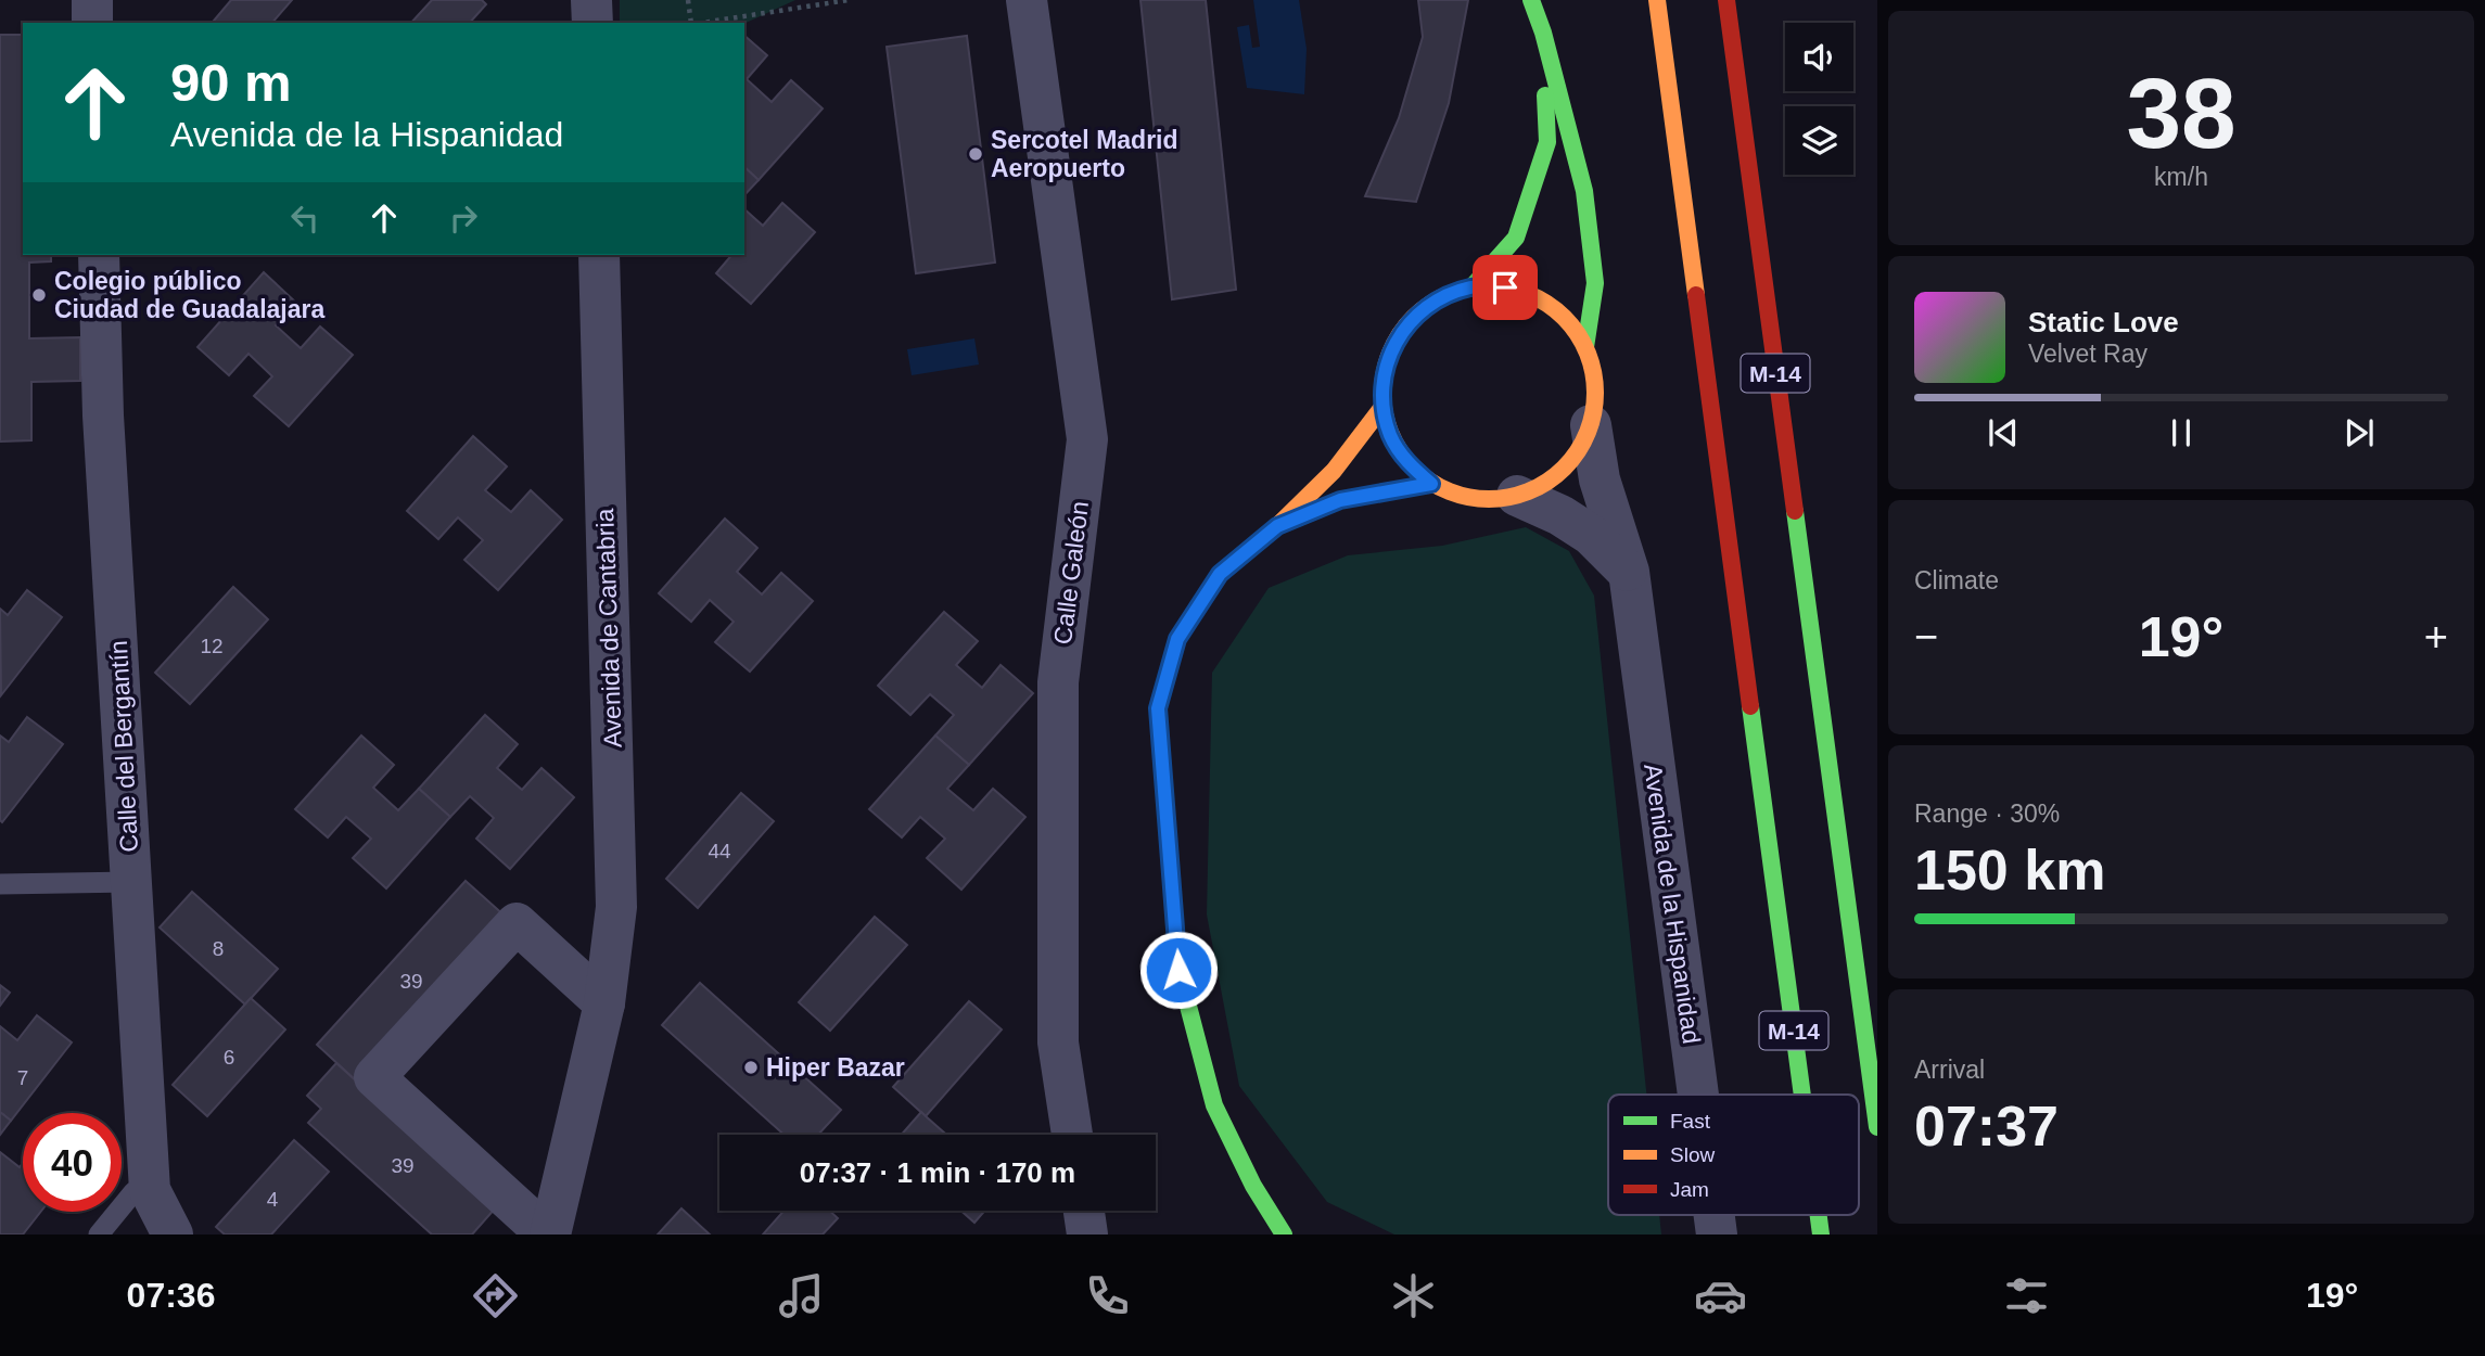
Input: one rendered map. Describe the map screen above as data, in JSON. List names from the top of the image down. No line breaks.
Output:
{"streets":{"main road":["M-14"],"street":["Calle Galeón","Avenida de Cantabria","Calle del Bergantín","Avenida de la Hispanidad"]},"places":["Sercotel Madrid Aeropuerto","Colegio público Ciudad de Guadalajara","Hiper Bazar"],"house_numbers":["12","44","8","39","6","7","39","4"],"legend":["Fast","Slow","Jam"],"page":{"tile":[["38","km/h"],"Climate",["Range · 30%","150 km"],["Arrival","07:37"]],"turn":["90 m","Avenida de la Hispanidad"],"song":["Static Love","Velvet Ray"],"heat":["−","19°","+"],"limit":"40","trip":"07:37 · 1 min · 170 m","tabs":["07:36","19°"]}}
